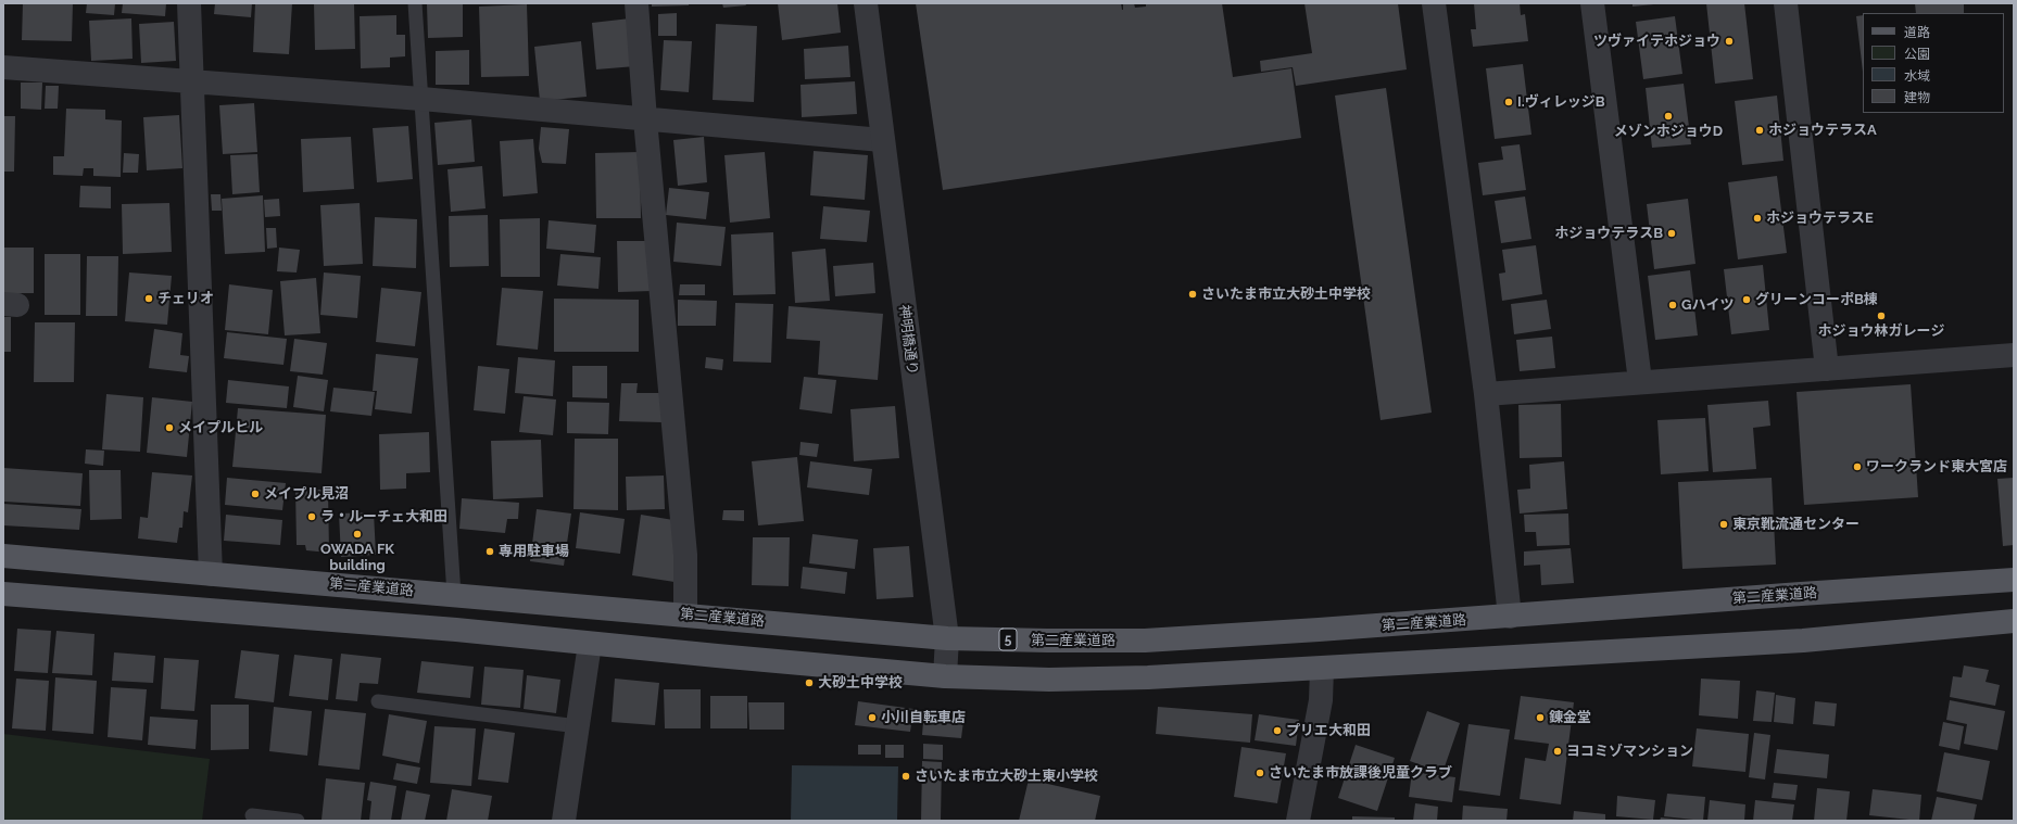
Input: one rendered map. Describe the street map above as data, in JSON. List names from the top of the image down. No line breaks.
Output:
{"streets":{"main road":["第二産業道路","5"],"street":["神明橋通り"]},"crossings":[["神明橋通り","第二産業道路"]],"places":["ツヴァイテホジョウ","I.ヴィレッジB","メゾンホジョウD","ホジョウテラスA","ホジョウテラスE","ホジョウテラスB","さいたま市立大砂土中学校","チェリオ","グリーンコーポB棟","Gハイツ","ホジョウ林ガレージ","メイプルヒル","ワークランド東大宮店","メイプル見沼","ラ・ルーチェ大和田","東京靴流通センター","OWADA FK building","専用駐車場","大砂土中学校","小川自転車店","錬金堂","プリエ大和田","ヨコミゾマンション","さいたま市放課後児童クラブ","さいたま市立大砂土東小学校"],"legend":["道路","公園","水域","建物"]}
